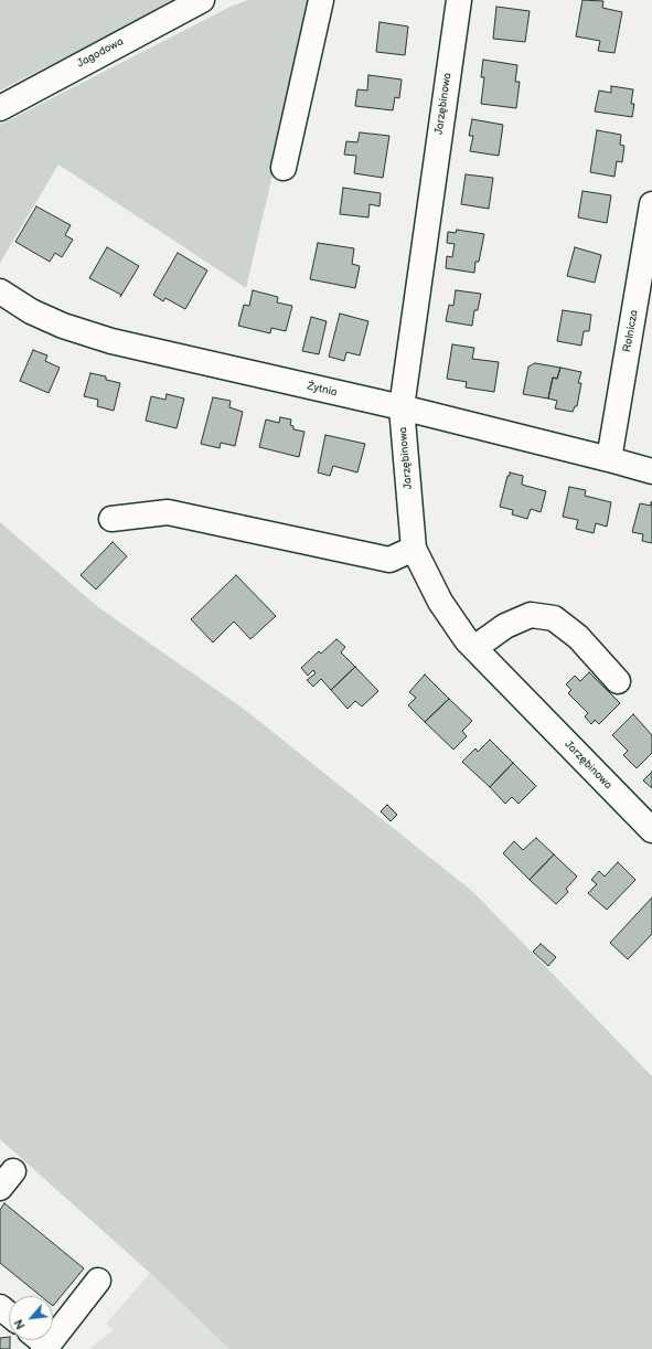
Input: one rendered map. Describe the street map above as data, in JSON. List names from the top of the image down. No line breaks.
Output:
{"streets":{"street":["Jagodowa","Jarzębinowa","Rolnicza","Żytnia"]},"crossings":[["Jarzębinowa","Żytnia"],["Rolnicza","Żytnia"]],"north":"bottom left"}
